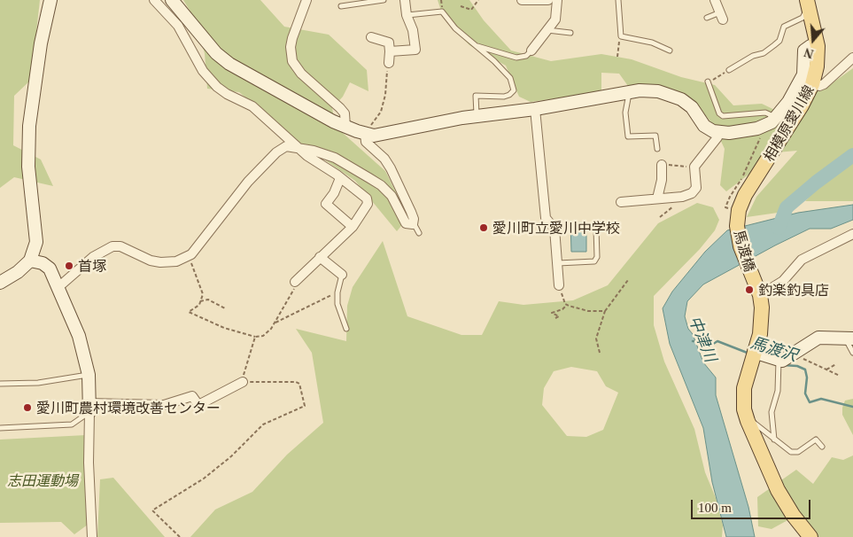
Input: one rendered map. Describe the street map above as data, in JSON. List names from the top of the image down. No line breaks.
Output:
{"streets":{"main road":["相模原愛川線","馬渡橋"]},"crossings":[["相模原愛川線","馬渡橋"]],"water":["中津川","馬渡沢"],"parks":["志田運動場"],"places":["愛川町立愛川中学校","首塚","釣楽釣具店","愛川町農村環境改善センター"],"scale_bar":"100 m","north":"bottom"}
